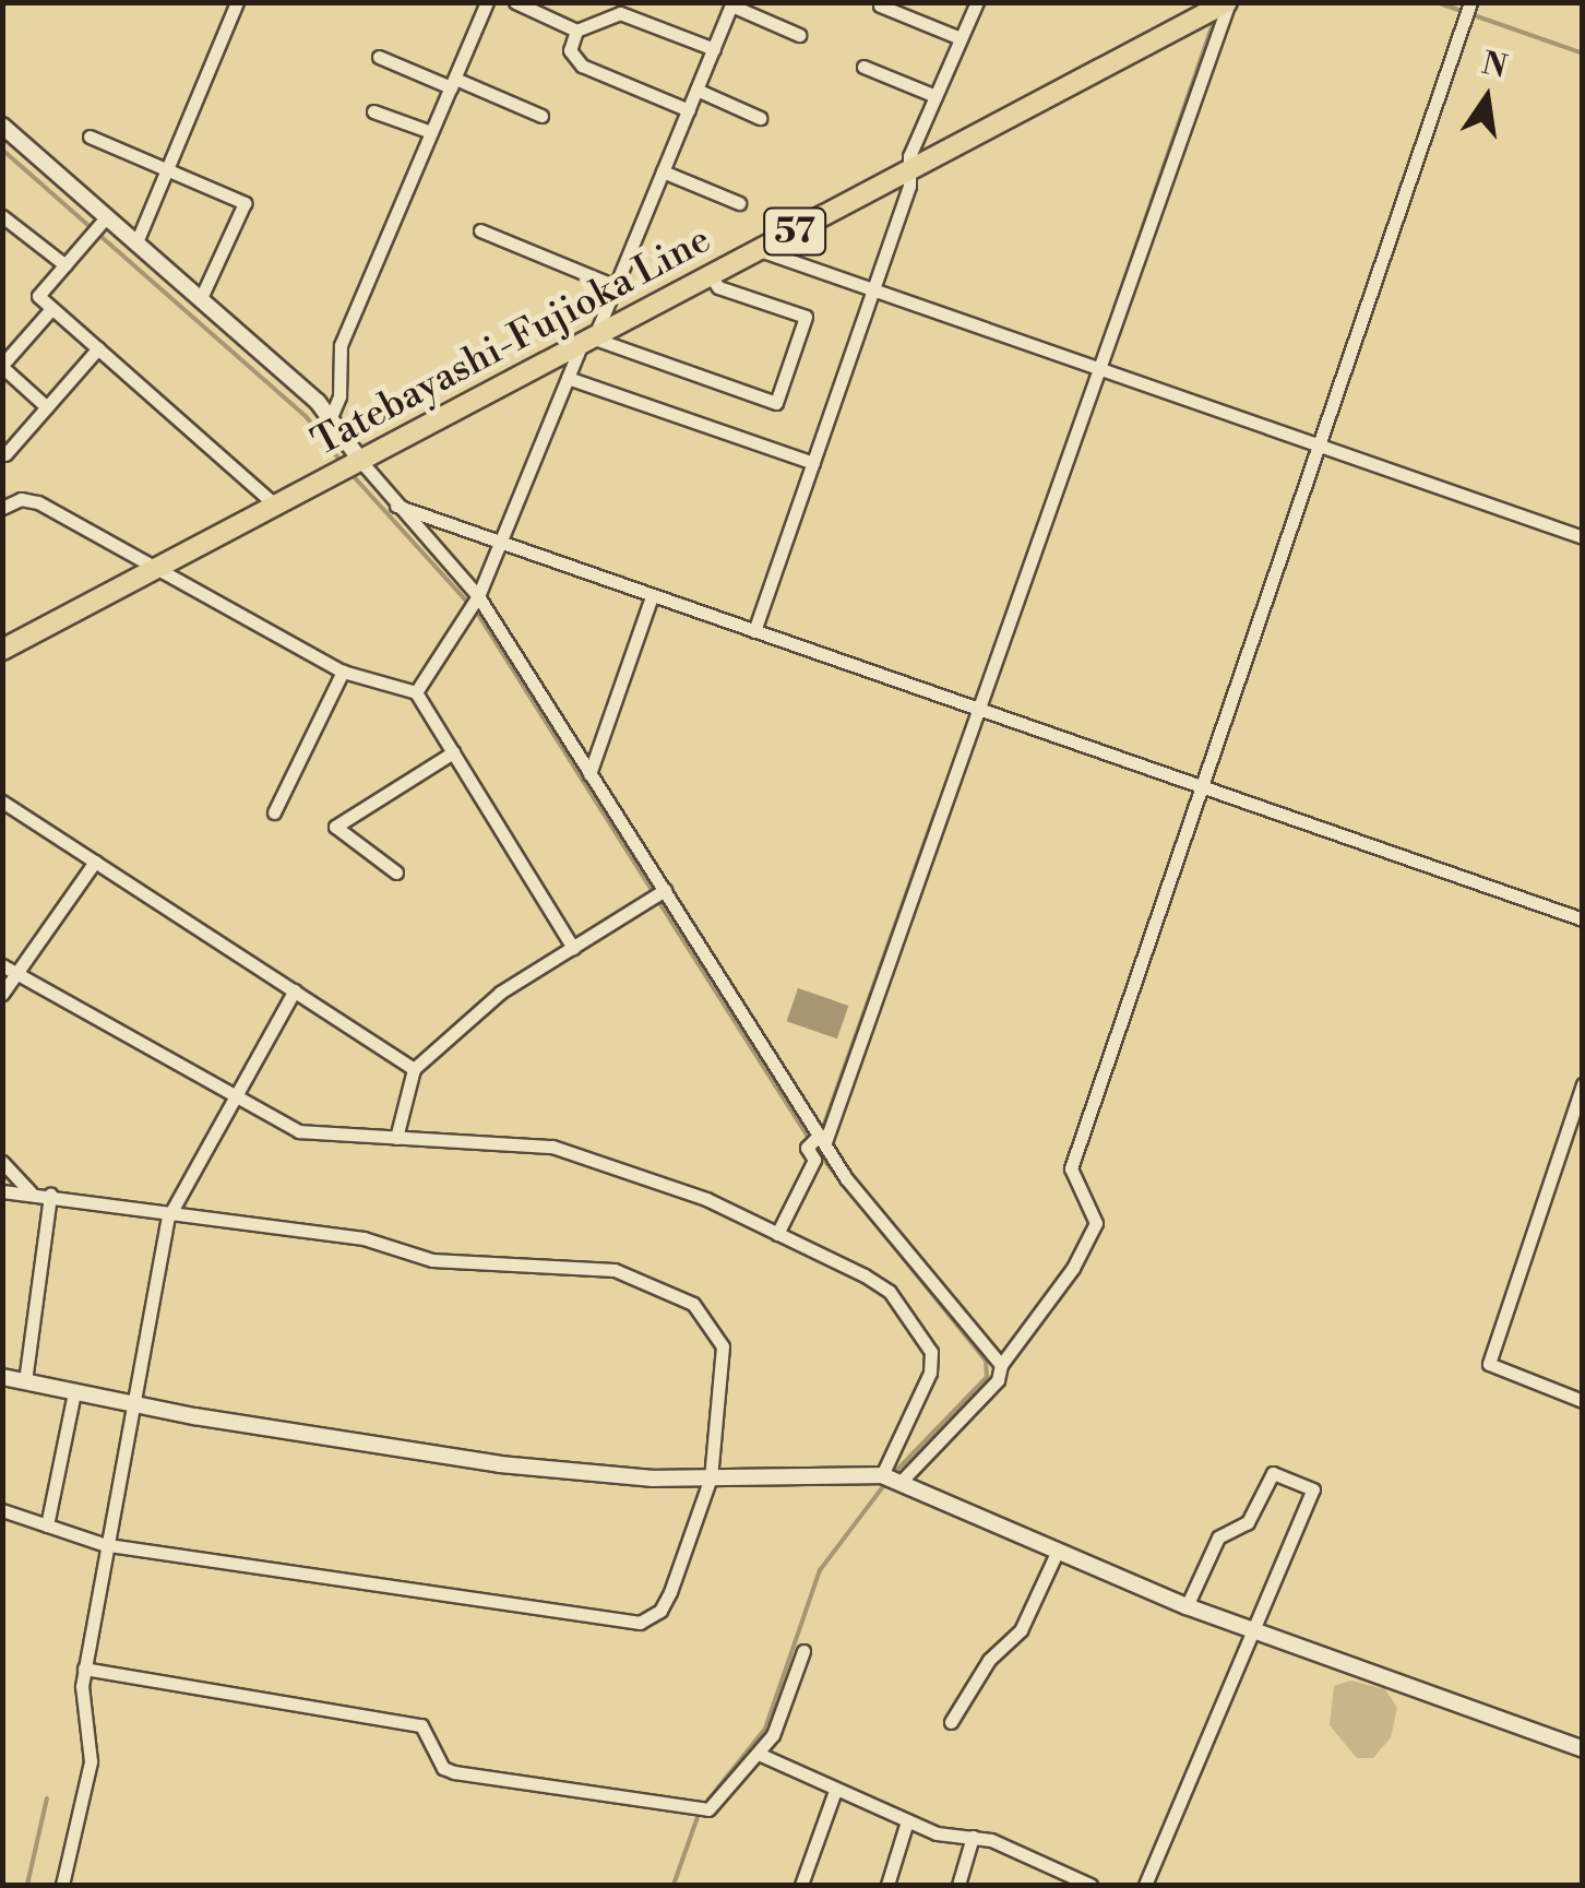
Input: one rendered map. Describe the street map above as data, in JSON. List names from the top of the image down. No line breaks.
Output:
{"streets":{"main road":["57","Tatebayashi-Fujioka Line"]},"north":"top"}
